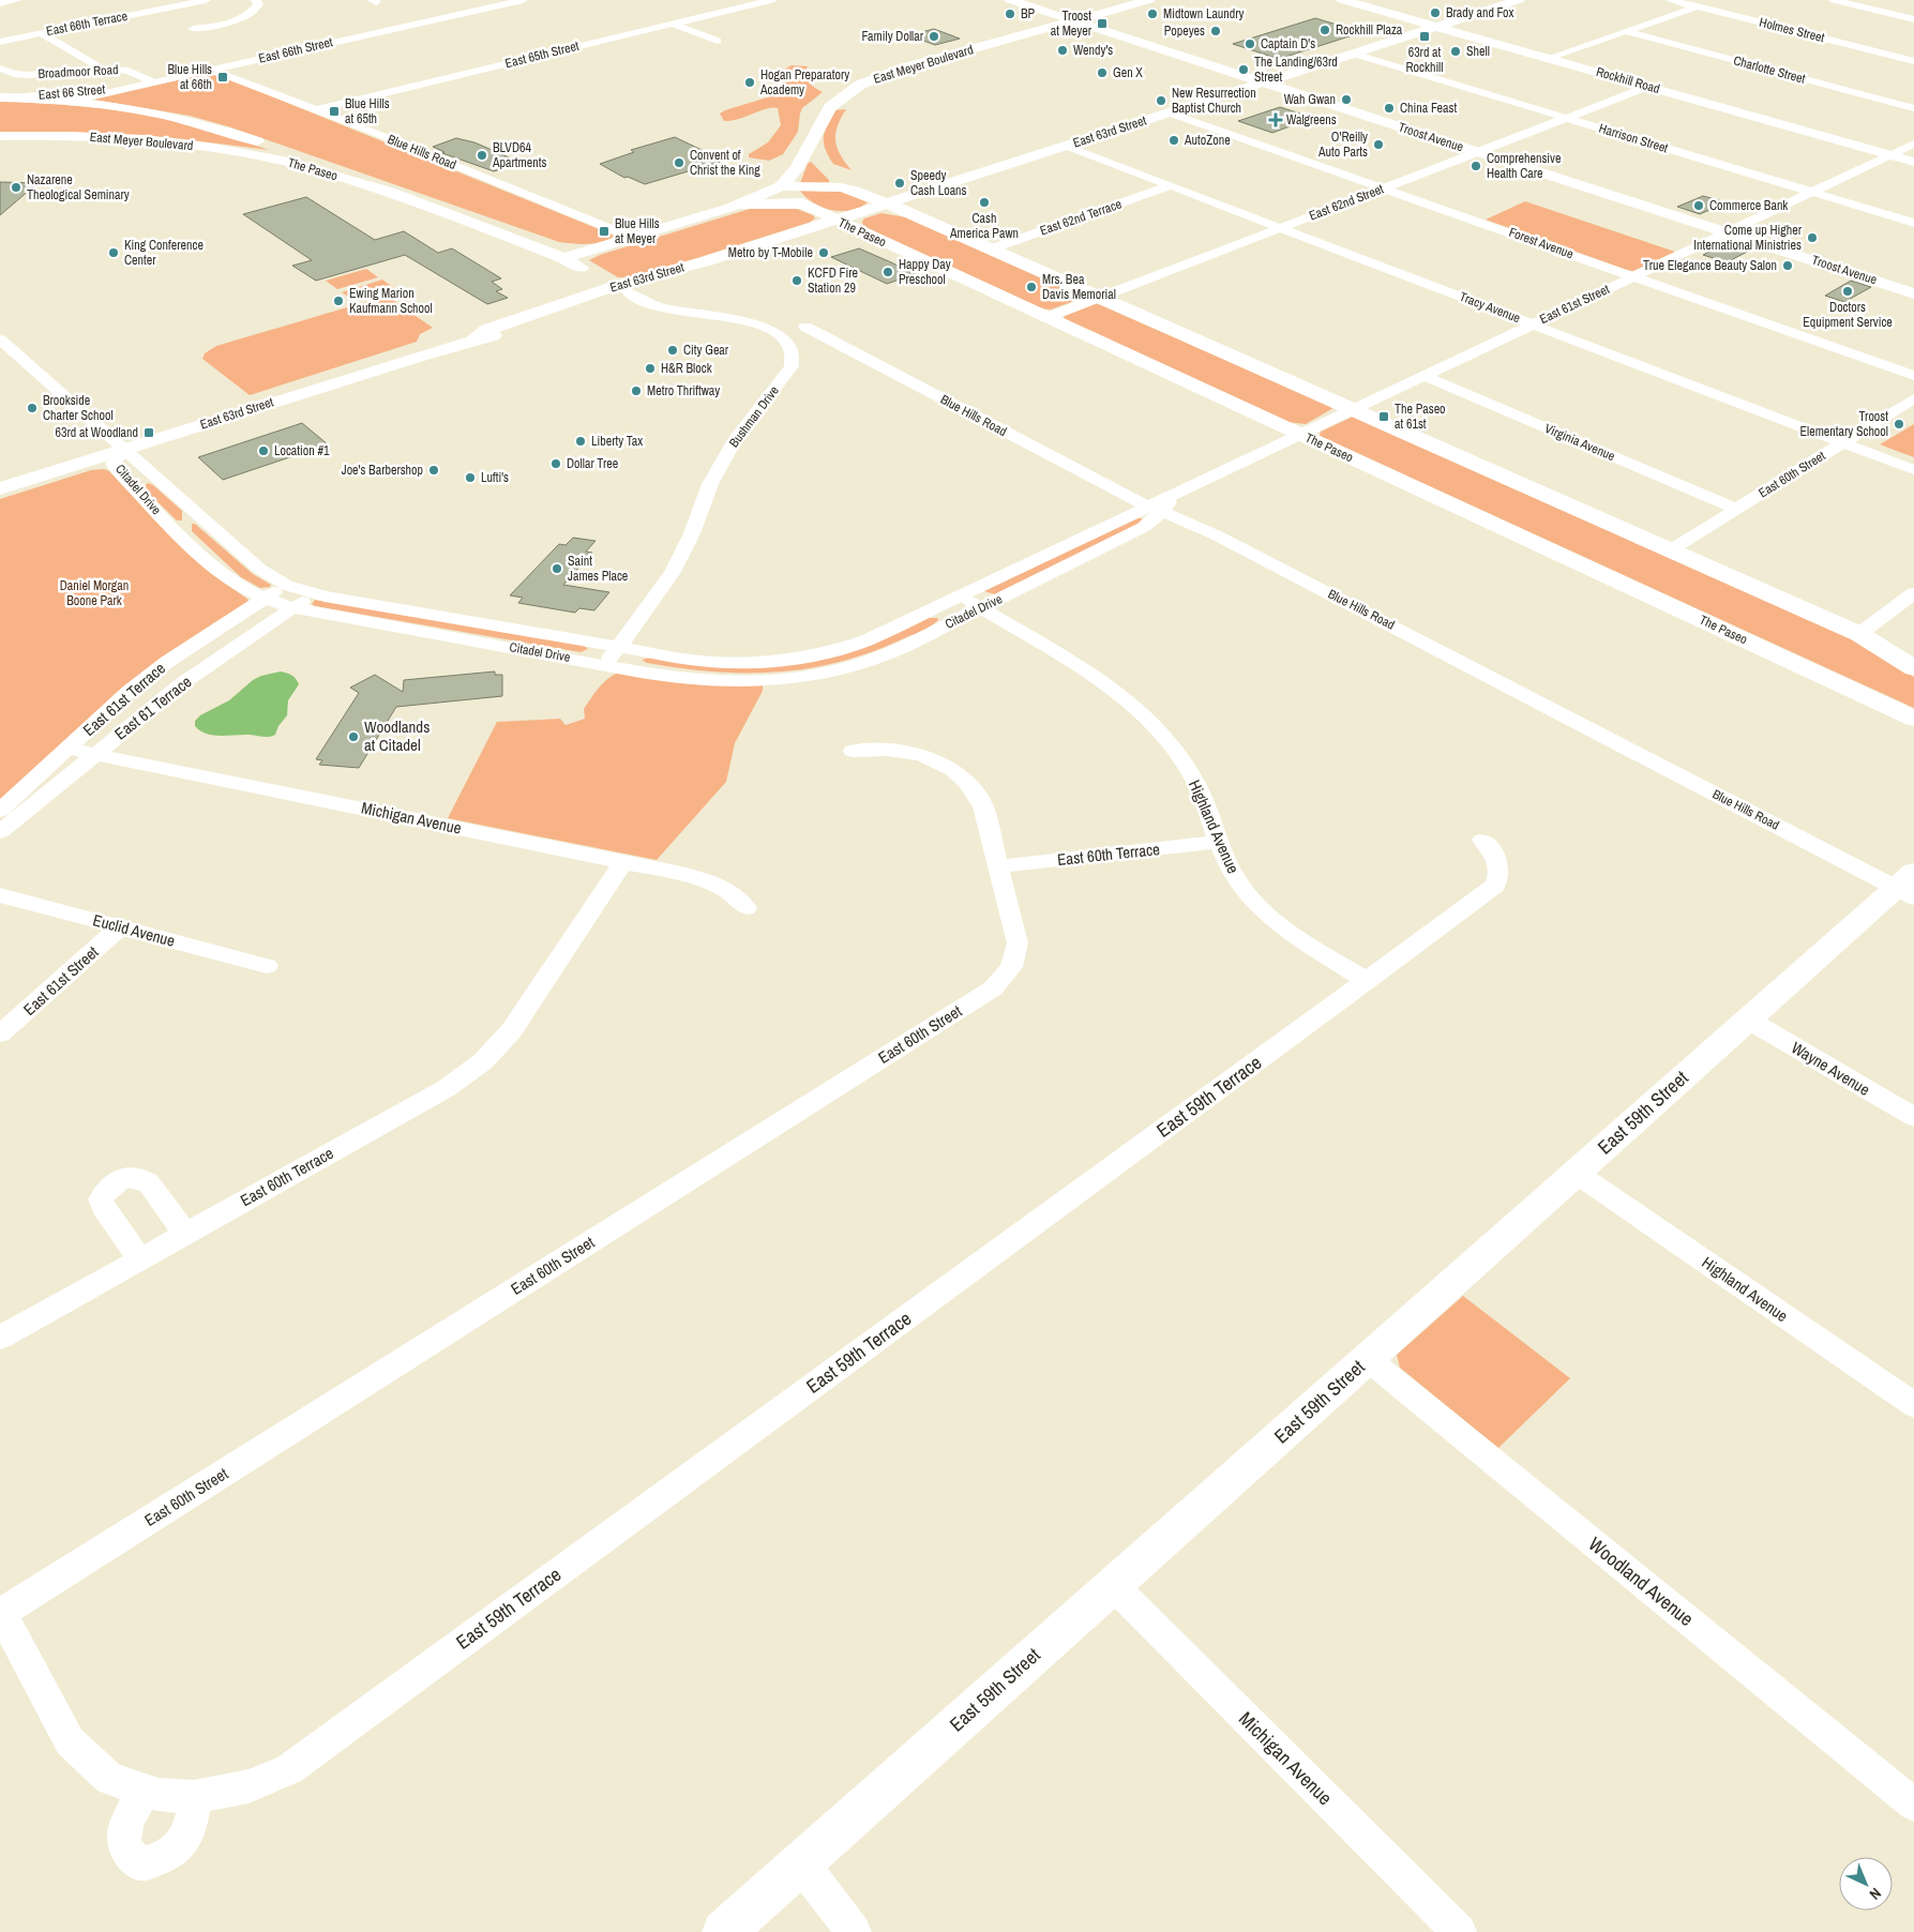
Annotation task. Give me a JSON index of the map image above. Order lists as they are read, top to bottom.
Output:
{
  "streets": {
    "main road": [
      "East Meyer Boulevard",
      "Rockhill Road",
      "East 63rd Street",
      "Troost Avenue",
      "The Paseo",
      "Bushman Drive"
    ],
    "street": [
      "East 66th Terrace",
      "Holmes Street",
      "East 66th Street",
      "East 65th Street",
      "Charlotte Street",
      "Broadmoor Road",
      "East 66 Street",
      "Harrison Street",
      "Blue Hills Road",
      "East 62nd Street",
      "East 62nd Terrace",
      "Forest Avenue",
      "East 61st Street",
      "Tracy Avenue",
      "Virginia Avenue",
      "East 60th Street",
      "Citadel Drive",
      "East 61st Terrace",
      "East 61 Terrace",
      "Michigan Avenue",
      "Highland Avenue",
      "East 60th Terrace",
      "Euclid Avenue",
      "Wayne Avenue",
      "East 59th Terrace",
      "East 59th Street",
      "Woodland Avenue"
    ]
  },
  "crossings": [
    ["East 66th Street", "Broadmoor Road"],
    ["East 66th Street", "East 66 Street"],
    ["East 66th Street", "Blue Hills Road"],
    ["East 66th Street", "The Paseo"],
    ["East 65th Street", "Blue Hills Road"],
    ["East Meyer Boulevard", "Troost Avenue"],
    ["East Meyer Boulevard", "Blue Hills Road"],
    ["East Meyer Boulevard", "The Paseo"],
    ["East Meyer Boulevard", "Bushman Drive"],
    ["Rockhill Road", "East 63rd Street"],
    ["Rockhill Road", "East 62nd Street"],
    ["Rockhill Road", "East 61st Street"],
    ["East 66 Street", "The Paseo"],
    ["East 63rd Street", "Troost Avenue"],
    ["East 63rd Street", "Harrison Street"],
    ["East 63rd Street", "The Paseo"],
    ["East 63rd Street", "Forest Avenue"],
    ["East 63rd Street", "Tracy Avenue"],
    ["East 63rd Street", "Bushman Drive"],
    ["East 63rd Street", "Citadel Drive"],
    ["Troost Avenue", "East 62nd Street"],
    ["Troost Avenue", "East 61st Street"],
    ["Harrison Street", "East 62nd Street"],
    ["Harrison Street", "East 61st Street"],
    ["Blue Hills Road", "Citadel Drive"],
    ["Blue Hills Road", "East 59th Street"],
    ["The Paseo", "East 62nd Street"],
    ["The Paseo", "East 61st Street"],
    ["The Paseo", "Bushman Drive"],
    ["East 62nd Street", "Forest Avenue"],
    ["East 62nd Street", "Tracy Avenue"],
    ["East 62nd Terrace", "Tracy Avenue"],
    ["Forest Avenue", "East 61st Street"],
    ["East 61st Street", "Tracy Avenue"],
    ["East 61st Street", "Virginia Avenue"],
    ["East 61st Street", "Citadel Drive"],
    ["East 61st Street", "Euclid Avenue"],
    ["Tracy Avenue", "East 60th Street"],
    ["Bushman Drive", "Citadel Drive"],
    ["Virginia Avenue", "East 60th Street"],
    ["East 60th Street", "East 60th Terrace"],
    ["East 60th Street", "East 59th Terrace"],
    ["Citadel Drive", "East 61st Terrace"],
    ["Citadel Drive", "East 61 Terrace"],
    ["Citadel Drive", "Highland Avenue"],
    ["East 61st Terrace", "Michigan Avenue"],
    ["East 61 Terrace", "Michigan Avenue"],
    ["Michigan Avenue", "East 60th Terrace"],
    ["Michigan Avenue", "East 59th Street"],
    ["Highland Avenue", "East 60th Terrace"],
    ["Highland Avenue", "East 59th Terrace"],
    ["Highland Avenue", "East 59th Street"],
    ["Wayne Avenue", "East 59th Street"],
    ["East 59th Street", "Woodland Avenue"]
  ],
  "parks": ["Daniel Morgan Boone Park"],
  "places": {
    "other": [
      "Brady and Fox",
      "BP",
      "Midtown Laundry",
      "Rockhill Plaza",
      "Popeyes",
      "Family Dollar",
      "Captain D's",
      "Wendy's",
      "Shell",
      "The Landing/63rd Street",
      "Gen X",
      "Hogan Preparatory Academy",
      "Wah Gwan",
      "New Resurrection Baptist Church",
      "China Feast",
      "AutoZone",
      "O'Reilly Auto Parts",
      "BLVD64 Apartments",
      "Convent of Christ the King",
      "Comprehensive Health Care",
      "Speedy Cash Loans",
      "Nazarene Theological Seminary",
      "Cash America Pawn",
      "Commerce Bank",
      "Come up Higher International Ministries",
      "King Conference Center",
      "Metro by T-Mobile",
      "True Elegance Beauty Salon",
      "Happy Day Preschool",
      "KCFD Fire Station 29",
      "Mrs. Bea Davis Memorial",
      "Doctors Equipment Service",
      "Ewing Marion Kaufmann School",
      "City Gear",
      "H&R Block",
      "Metro Thriftway",
      "Brookside Charter School",
      "Troost Elementary School",
      "Liberty Tax",
      "Location #1",
      "Dollar Tree",
      "Joe's Barbershop",
      "Lufti's",
      "Saint James Place",
      "Woodlands at Citadel"
    ],
    "transit": [
      "Troost at Meyer",
      "63rd at Rockhill",
      "Blue Hills at 66th",
      "Blue Hills at 65th",
      "Blue Hills at Meyer",
      "The Paseo at 61st",
      "63rd at Woodland"
    ],
    "health": ["Walgreens"]
  },
  "north": "bottom right"
}
